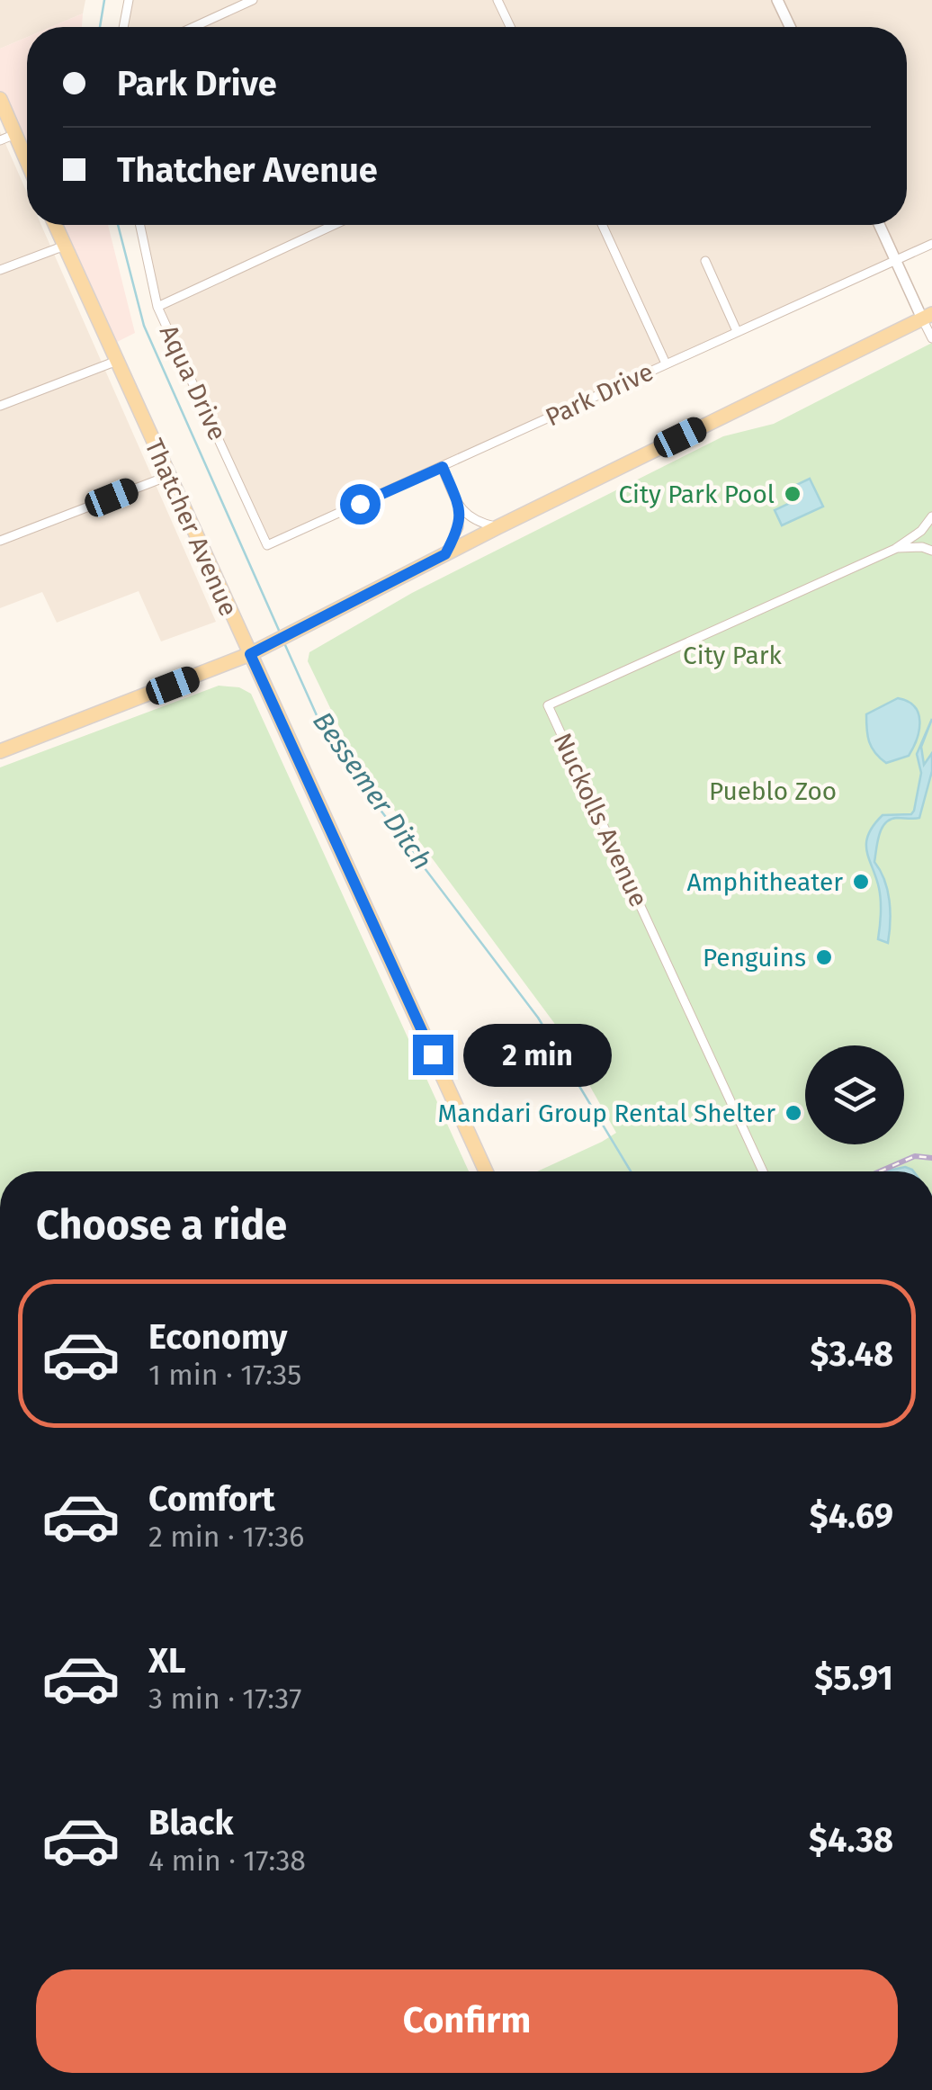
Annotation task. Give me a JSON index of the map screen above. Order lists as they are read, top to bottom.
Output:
{
  "streets": {
    "main road": ["Thatcher Avenue"],
    "street": ["Aqua Drive", "Park Drive", "Nuckolls Avenue"]
  },
  "crossings": [
    ["Aqua Drive", "Park Drive"]
  ],
  "water": ["Bessemer Ditch"],
  "parks": ["City Park", "Pueblo Zoo"],
  "places": [
    "City Park Pool",
    "Amphitheater",
    "Penguins",
    "Mandari Group Rental Shelter"
  ],
  "page": {
    "banner": ["Park Drive", "Thatcher Avenue"],
    "bubble": "2 min",
    "heading": "Choose a ride",
    "list": [
      {
        "name": "Economy",
        "note": "1 min · 17:35",
        "value": "$3.48"
      },
      {
        "name": "Comfort",
        "note": "2 min · 17:36",
        "value": "$4.69"
      },
      {
        "name": "XL",
        "note": "3 min · 17:37",
        "value": "$5.91"
      },
      {
        "name": "Black",
        "note": "4 min · 17:38",
        "value": "$4.38"
      }
    ],
    "buttons": "Confirm"
  }
}
